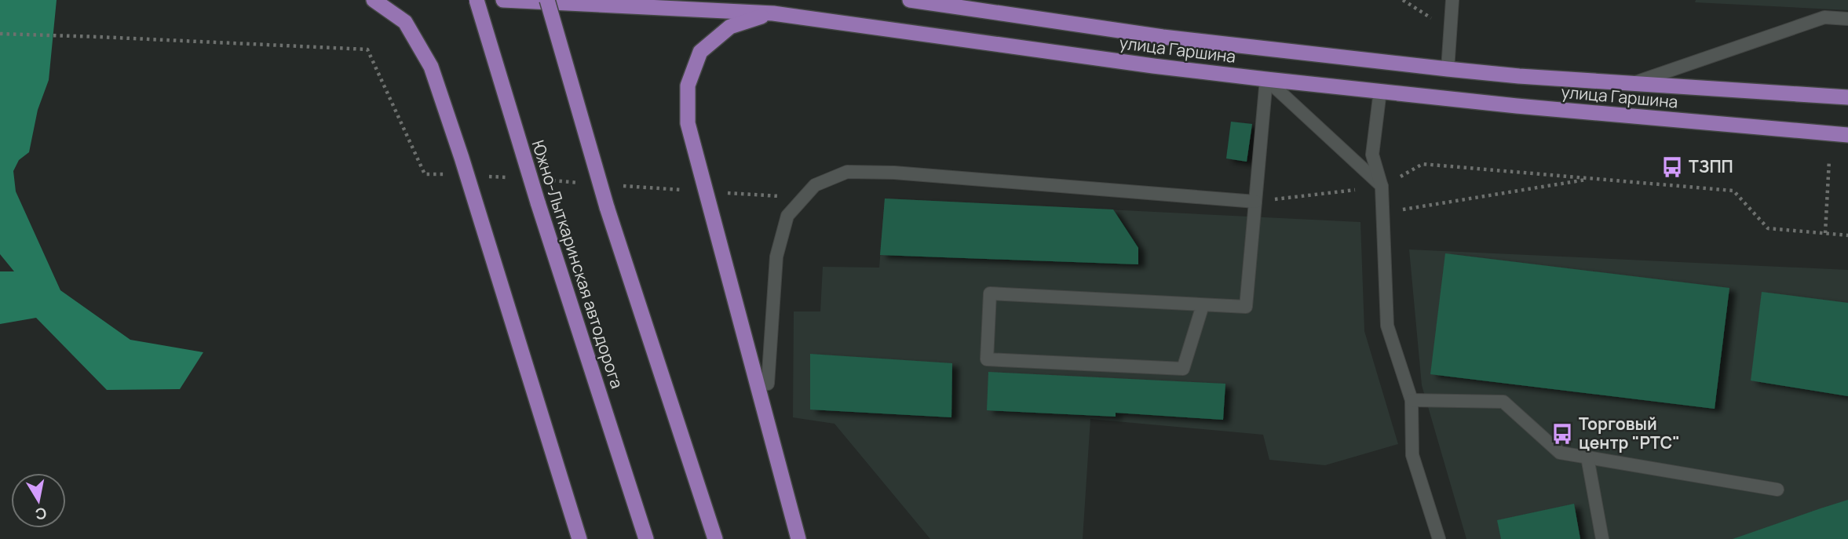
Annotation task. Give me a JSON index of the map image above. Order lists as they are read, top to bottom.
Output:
{
  "streets": {
    "main road": ["улица Гаршина", "Южно-Лыткаринская автодорога"]
  },
  "places": {
    "bus stop": ["ТЗПП", "Торговый центр \"РТС\""]
  },
  "north": "bottom"
}
